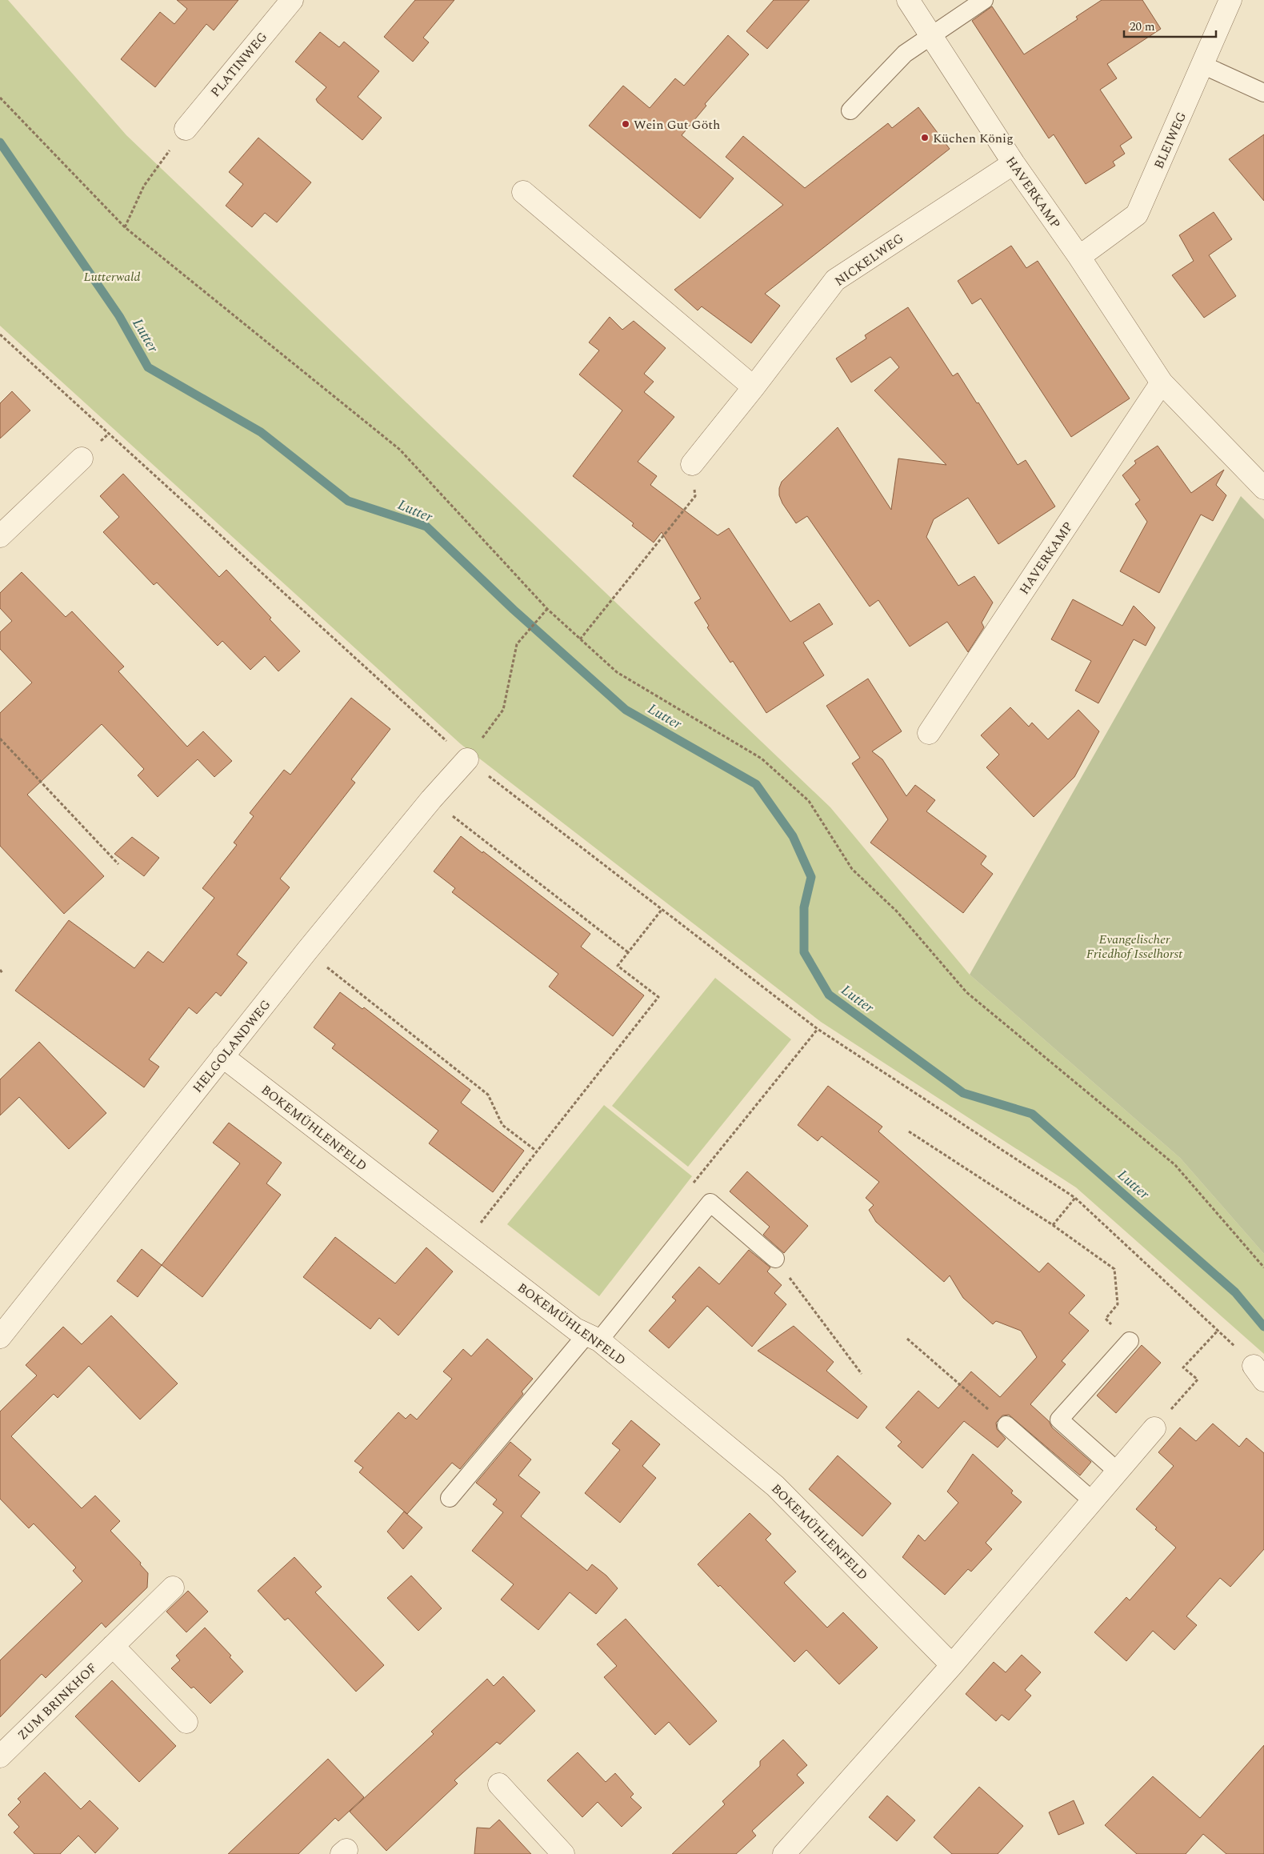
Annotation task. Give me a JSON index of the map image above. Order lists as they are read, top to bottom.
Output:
{
  "streets": {
    "street": [
      "PLATINWEG",
      "BLEIWEG",
      "HAVERKAMP",
      "NICKELWEG",
      "HELGOLANDWEG",
      "BOKEMÜHLENFELD",
      "ZUM BRINKHOF"
    ]
  },
  "crossings": [
    ["BLEIWEG", "HAVERKAMP"],
    ["HAVERKAMP", "NICKELWEG"],
    ["HELGOLANDWEG", "BOKEMÜHLENFELD"]
  ],
  "water": ["Lutter"],
  "parks": ["Lutterwald", "Evangelischer Friedhof Isselhorst"],
  "places": ["Wein Gut Göth", "Küchen König"],
  "scale_bar": "20 m"
}
